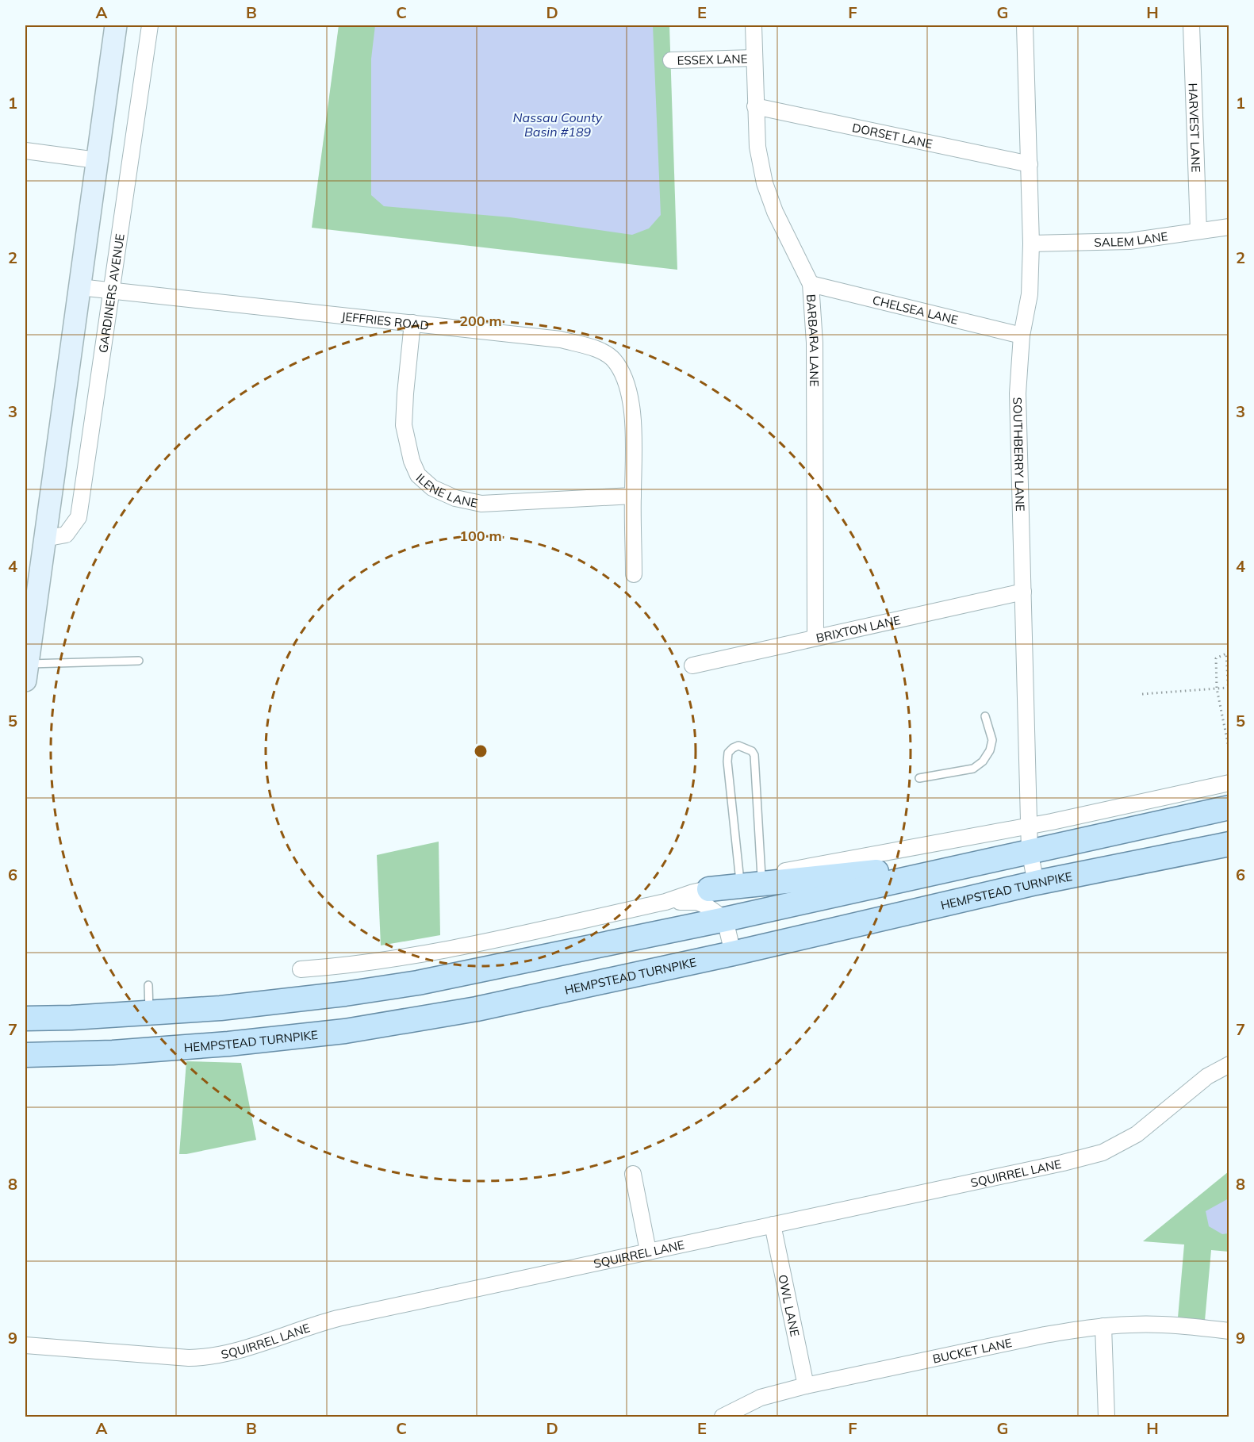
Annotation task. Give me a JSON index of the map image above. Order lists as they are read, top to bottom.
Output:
{
  "streets": {
    "main road": ["HEMPSTEAD TURNPIKE"],
    "street": [
      "ESSEX LANE",
      "HARVEST LANE",
      "DORSET LANE",
      "SALEM LANE",
      "GARDINERS AVENUE",
      "CHELSEA LANE",
      "JEFFRIES ROAD",
      "BARBARA LANE",
      "SOUTHBERRY LANE",
      "ILENE LANE",
      "BRIXTON LANE",
      "SQUIRREL LANE",
      "OWL LANE",
      "BUCKET LANE"
    ]
  },
  "crossings": [
    ["ESSEX LANE", "BARBARA LANE"],
    ["HARVEST LANE", "SALEM LANE"],
    ["DORSET LANE", "BARBARA LANE"],
    ["DORSET LANE", "SOUTHBERRY LANE"],
    ["SALEM LANE", "SOUTHBERRY LANE"],
    ["GARDINERS AVENUE", "JEFFRIES ROAD"],
    ["CHELSEA LANE", "BARBARA LANE"],
    ["CHELSEA LANE", "SOUTHBERRY LANE"],
    ["JEFFRIES ROAD", "ILENE LANE"],
    ["BARBARA LANE", "BRIXTON LANE"],
    ["SOUTHBERRY LANE", "BRIXTON LANE"],
    ["SOUTHBERRY LANE", "HEMPSTEAD TURNPIKE"],
    ["SQUIRREL LANE", "OWL LANE"],
    ["OWL LANE", "BUCKET LANE"]
  ],
  "water": ["Nassau County Basin #189"],
  "grid": {
    "columns": [
      "A",
      "B",
      "C",
      "D",
      "E",
      "F",
      "G",
      "H"
    ],
    "rows": [
      "1",
      "2",
      "3",
      "4",
      "5",
      "6",
      "7",
      "8",
      "9"
    ]
  },
  "rings": ["200 m", "100 m"]
}
